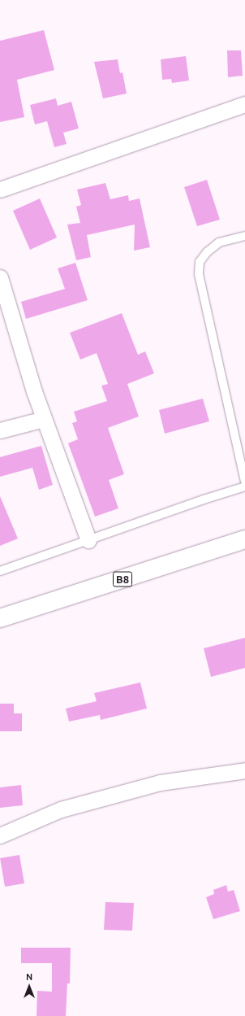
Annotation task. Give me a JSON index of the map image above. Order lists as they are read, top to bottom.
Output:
{
  "streets": {
    "highway": ["B8"]
  },
  "north": "top"
}
